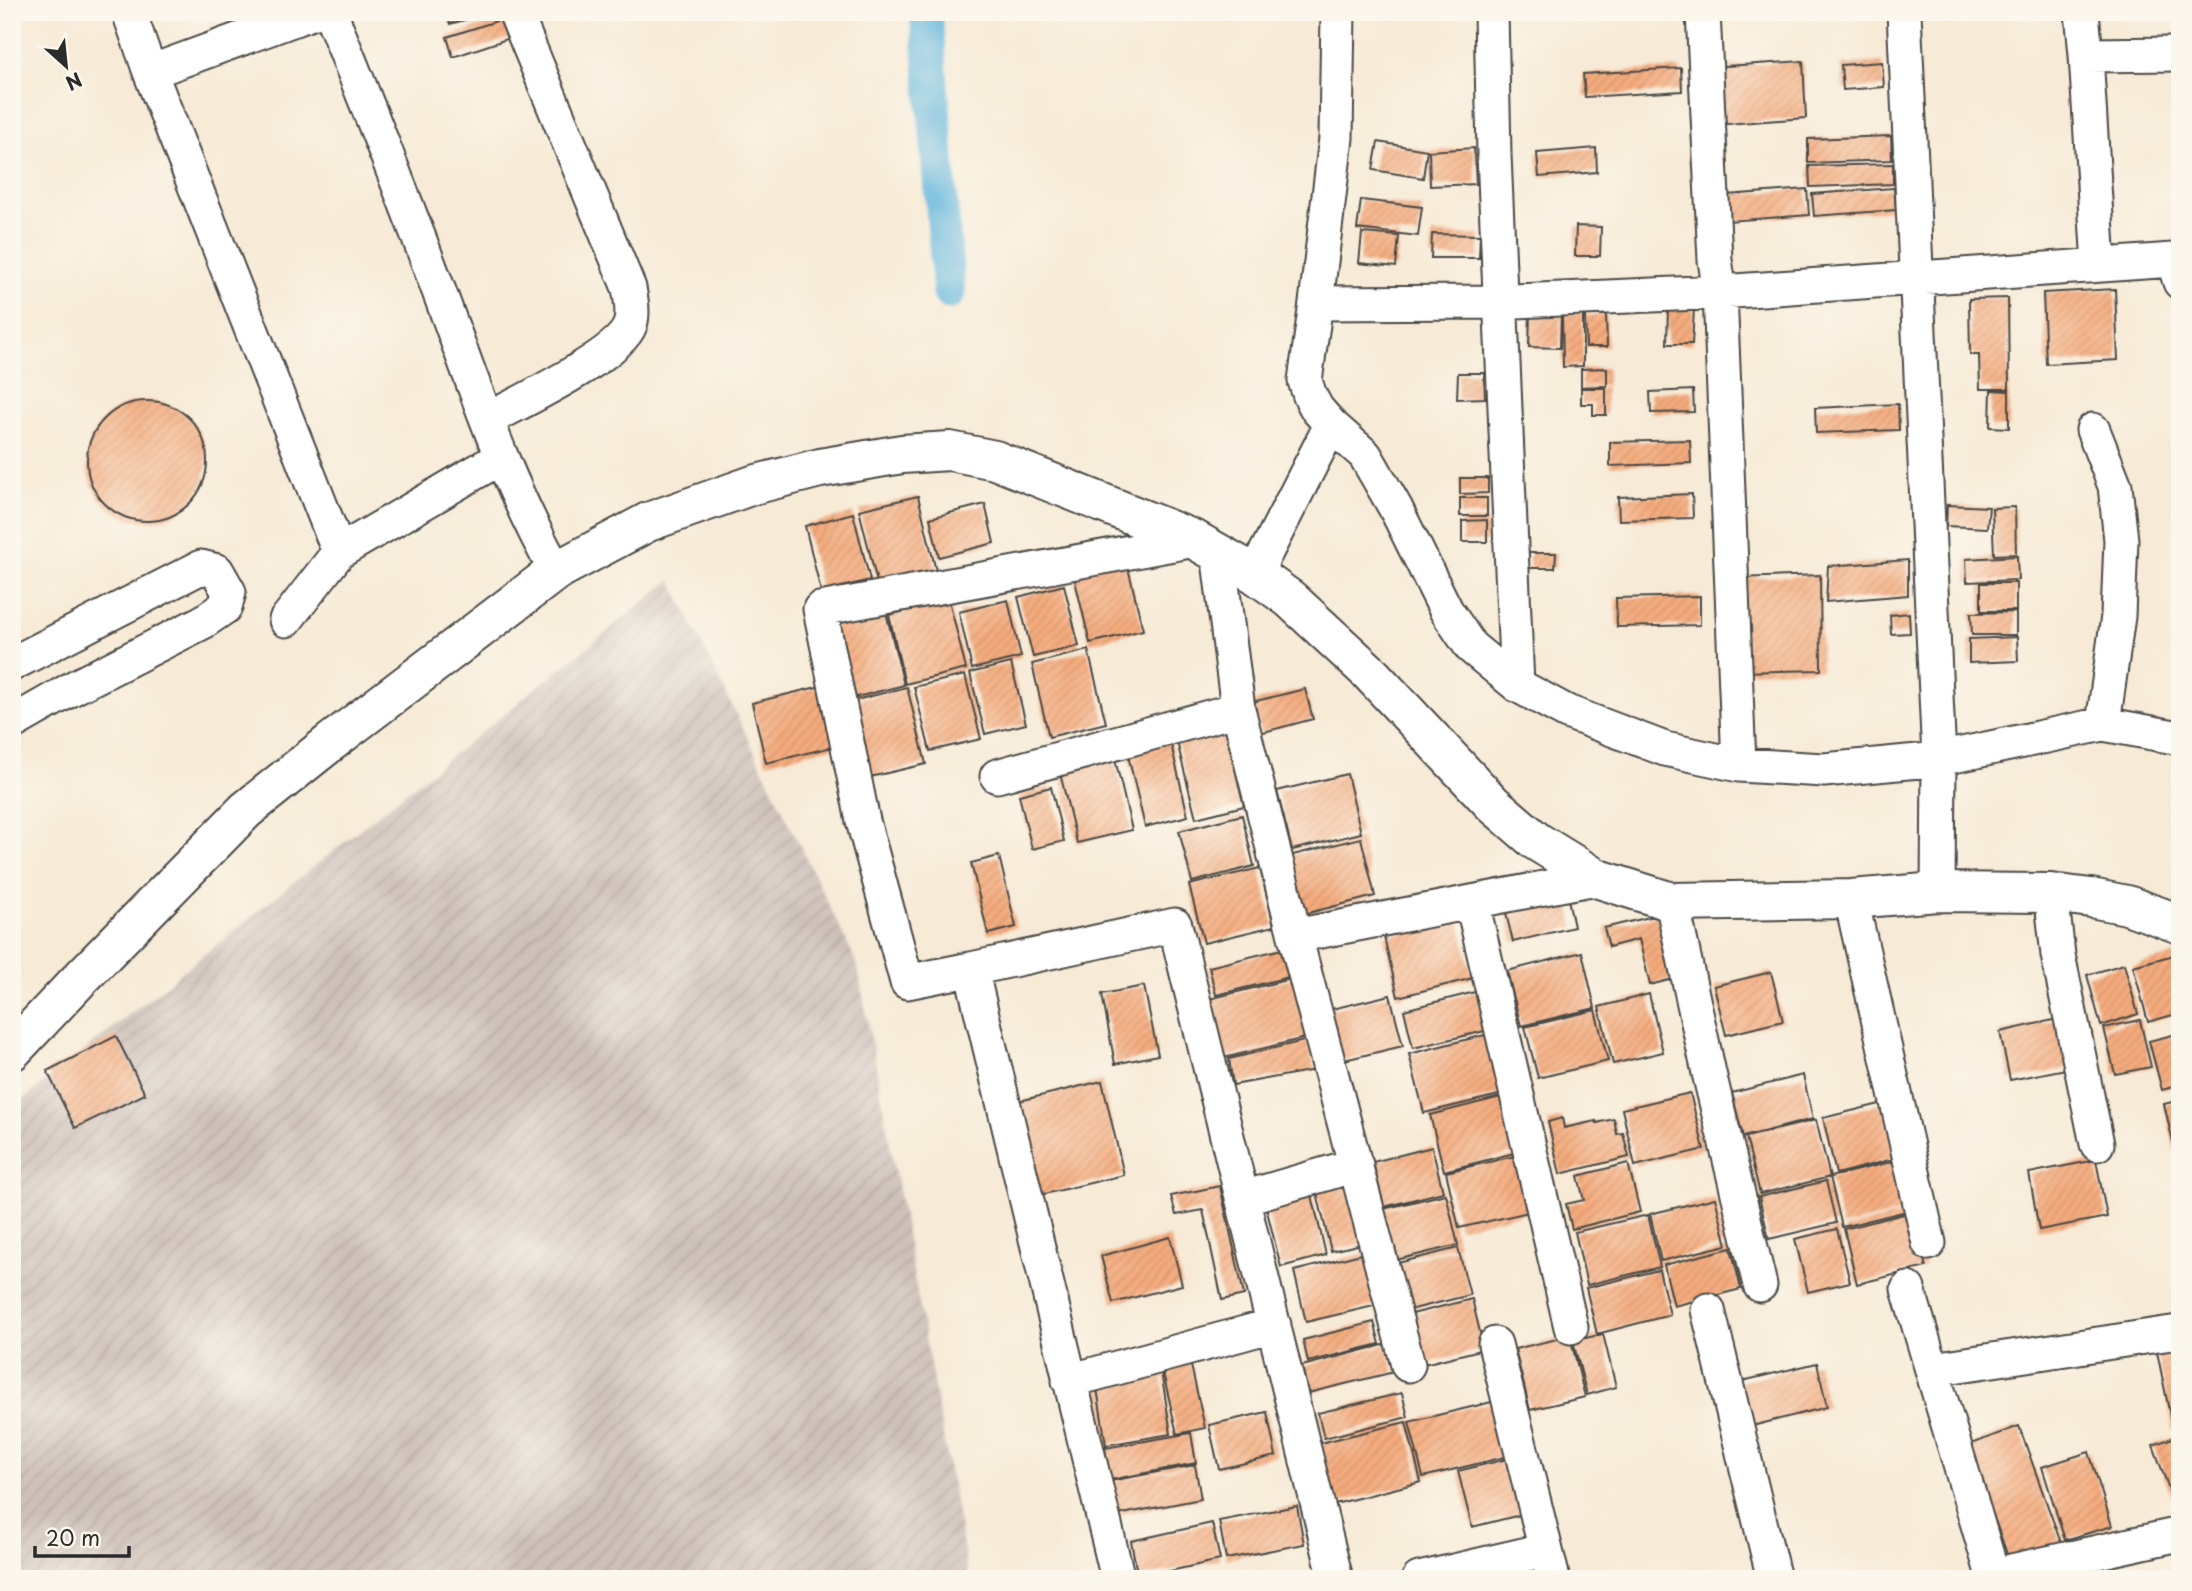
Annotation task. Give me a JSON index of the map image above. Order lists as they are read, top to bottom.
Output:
{
  "scale_bar": "20 m",
  "north": "bottom right"
}
